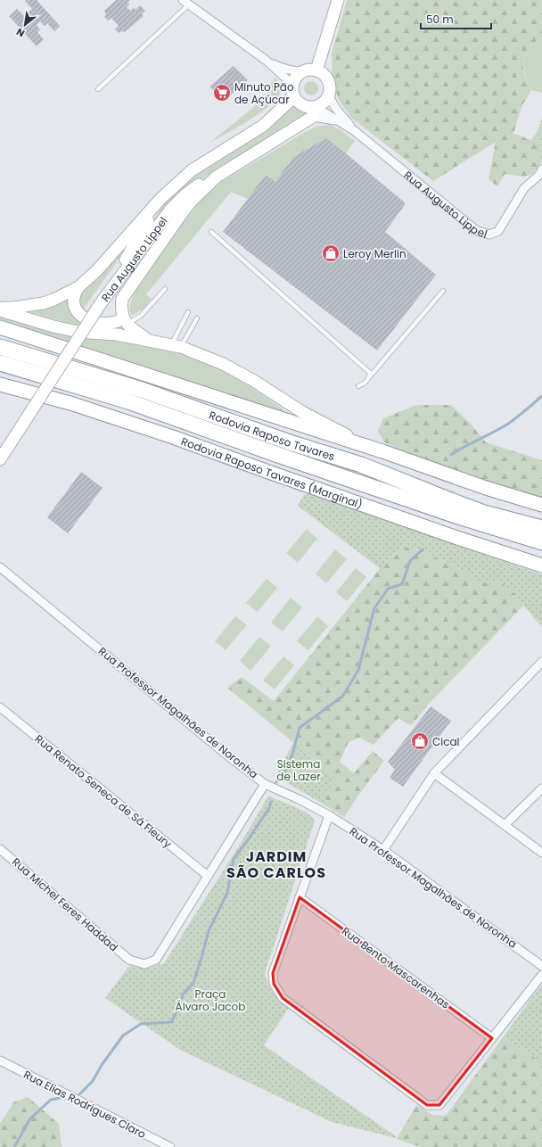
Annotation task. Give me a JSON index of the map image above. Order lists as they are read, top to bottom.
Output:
{
  "streets": {
    "highway": ["Rodovia Raposo Tavares", "Rodovia Raposo Tavares (Marginal)"],
    "main road": ["Rua Augusto Lippel"],
    "street": [
      "Rua Professor Magalhães de Noronha",
      "Rua Renato Seneca de Sá Fleury",
      "Rua Michel Feres Haddad",
      "Rua Bento Mascarenhas",
      "Rua Elias Rodrigues Claro"
    ]
  },
  "crossings": [
    ["Rua Renato Seneca de Sá Fleury", "Rua Michel Feres Haddad"]
  ],
  "districts": ["JARDIM SÃO CARLOS"],
  "parks": ["Sistema de Lazer", "Praça Álvaro Jacob"],
  "places": {
    "supermarket": ["Minuto Pão de Açúcar"],
    "shop": ["Leroy Merlin", "Cical"]
  },
  "scale_bar": "50 m",
  "north": "bottom left"
}
